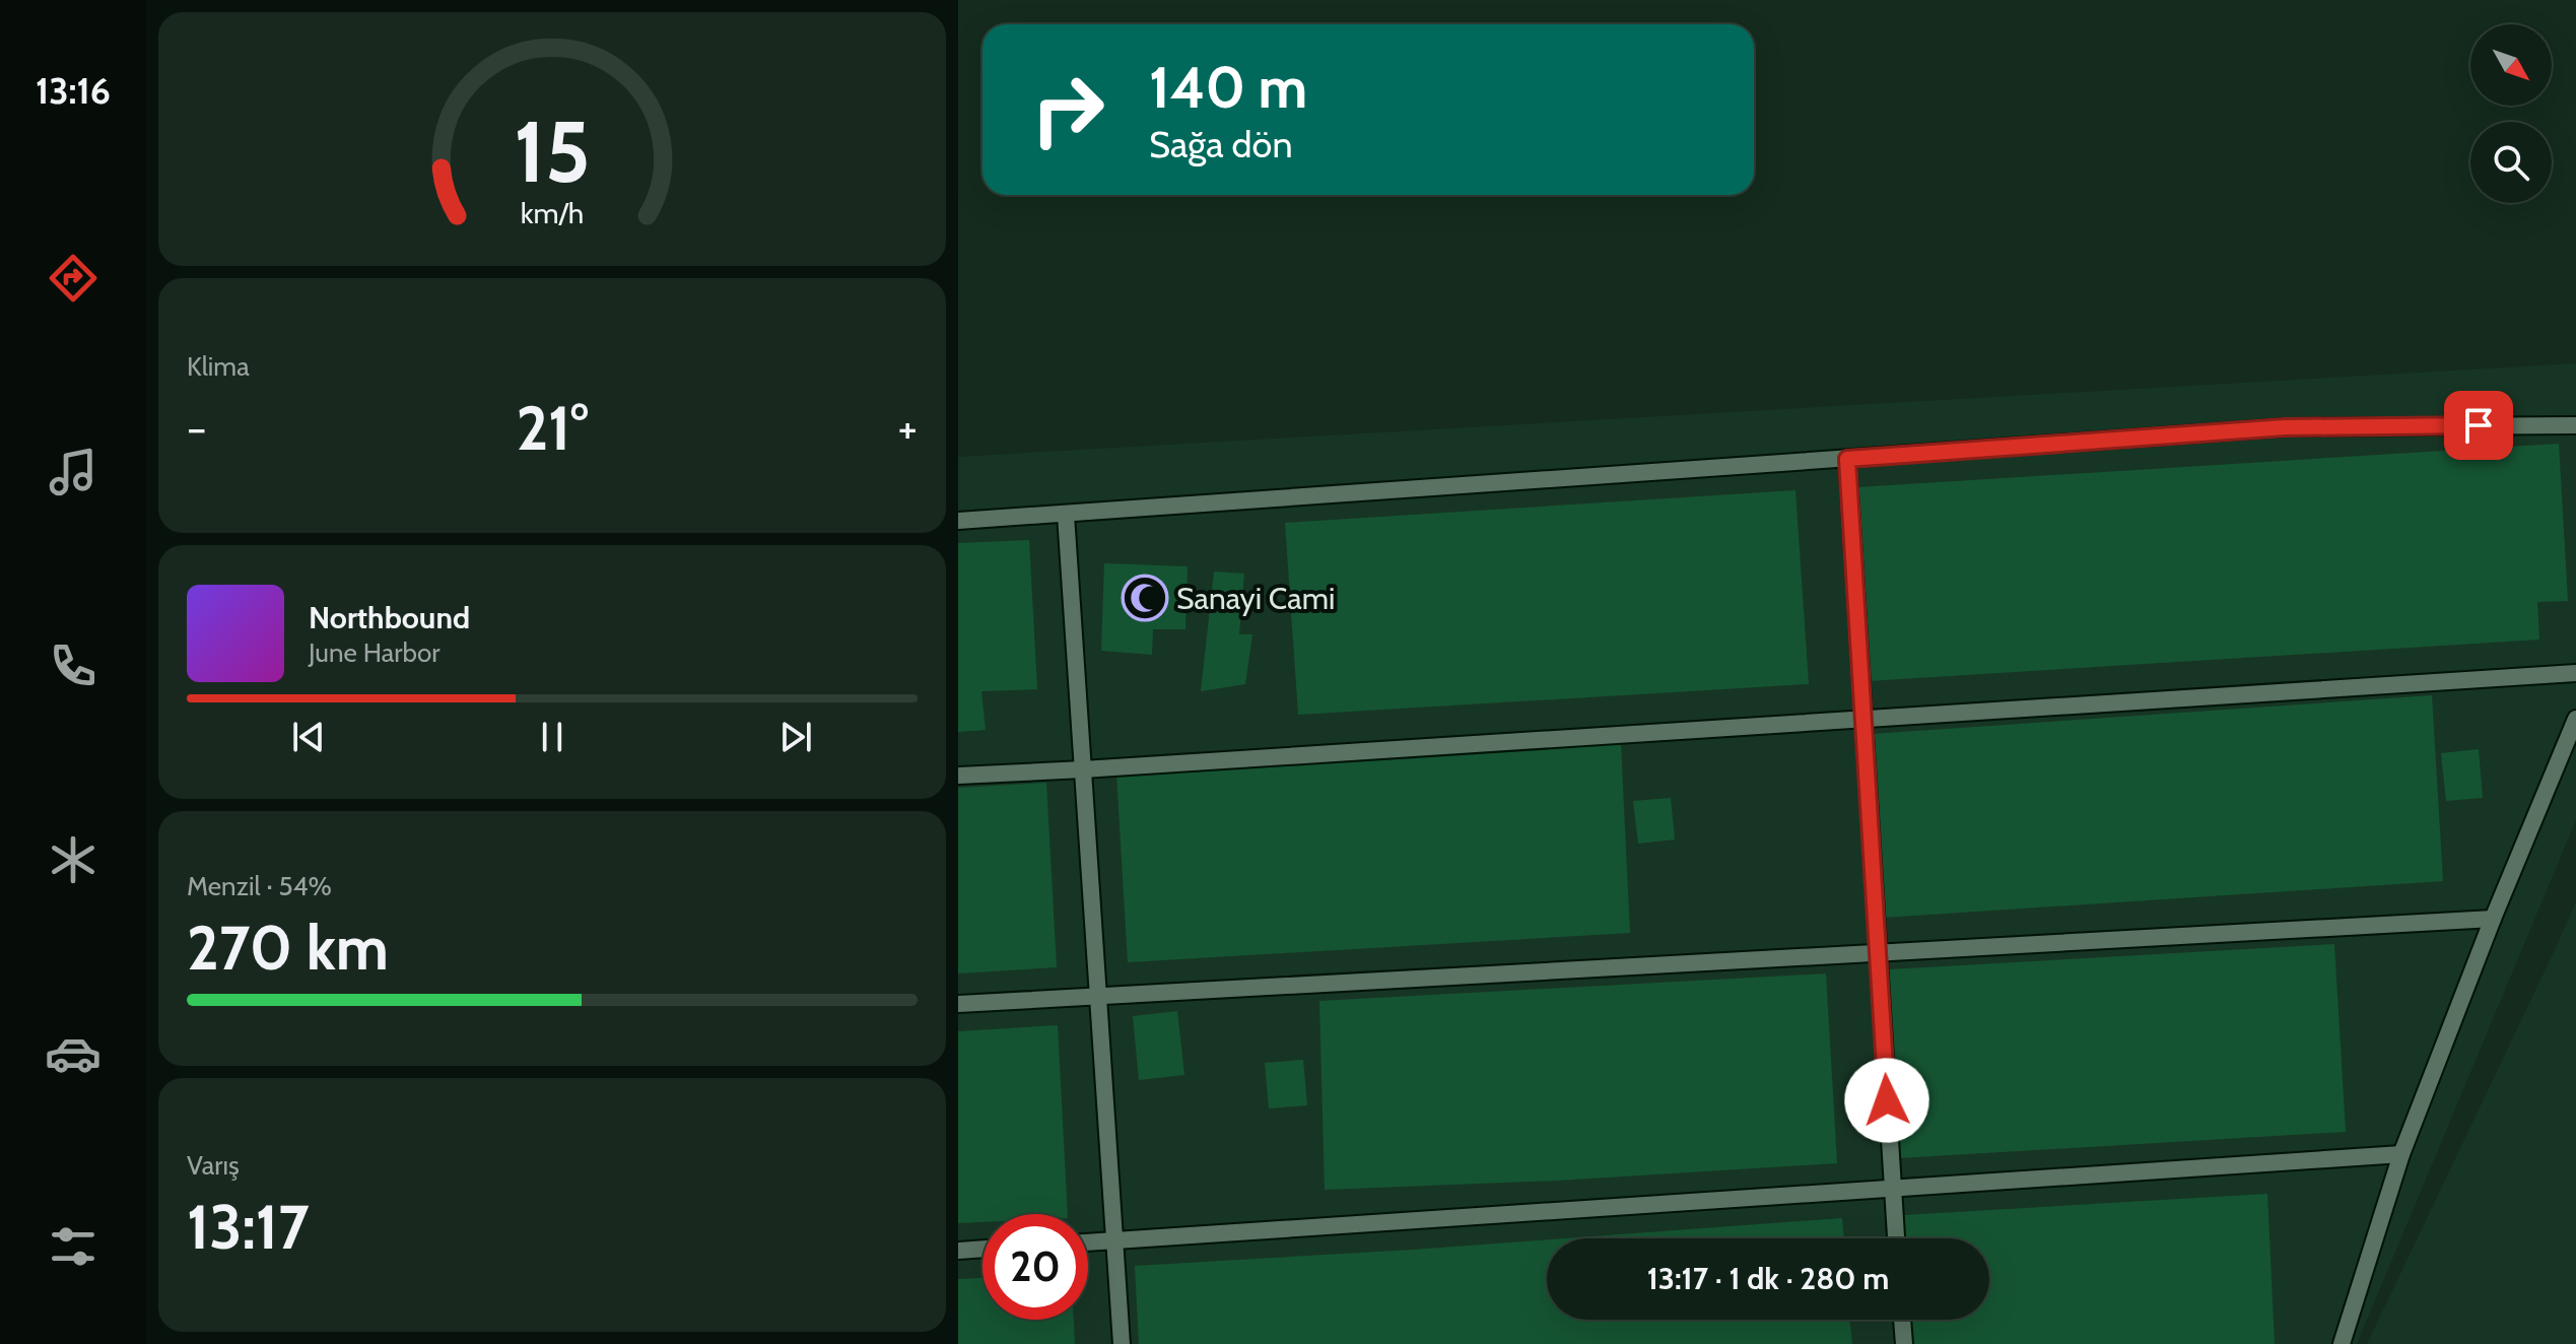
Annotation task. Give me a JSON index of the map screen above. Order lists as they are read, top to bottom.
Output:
{
  "places": {
    "mosque": ["Sanayi Cami"]
  },
  "north": "bottom right",
  "page": {
    "tabs": "13:16",
    "turn": ["140 m", "Sağa dön"],
    "tile": [
      "Klima",
      ["Menzil · 54%", "270 km"],
      ["Varış", "13:17"]
    ],
    "heat": ["−", "21°", "+"],
    "song": ["Northbound", "June Harbor"],
    "limit": "20",
    "trip": "13:17 · 1 dk · 280 m",
    "gauge": ["15", "km/h"]
  }
}
